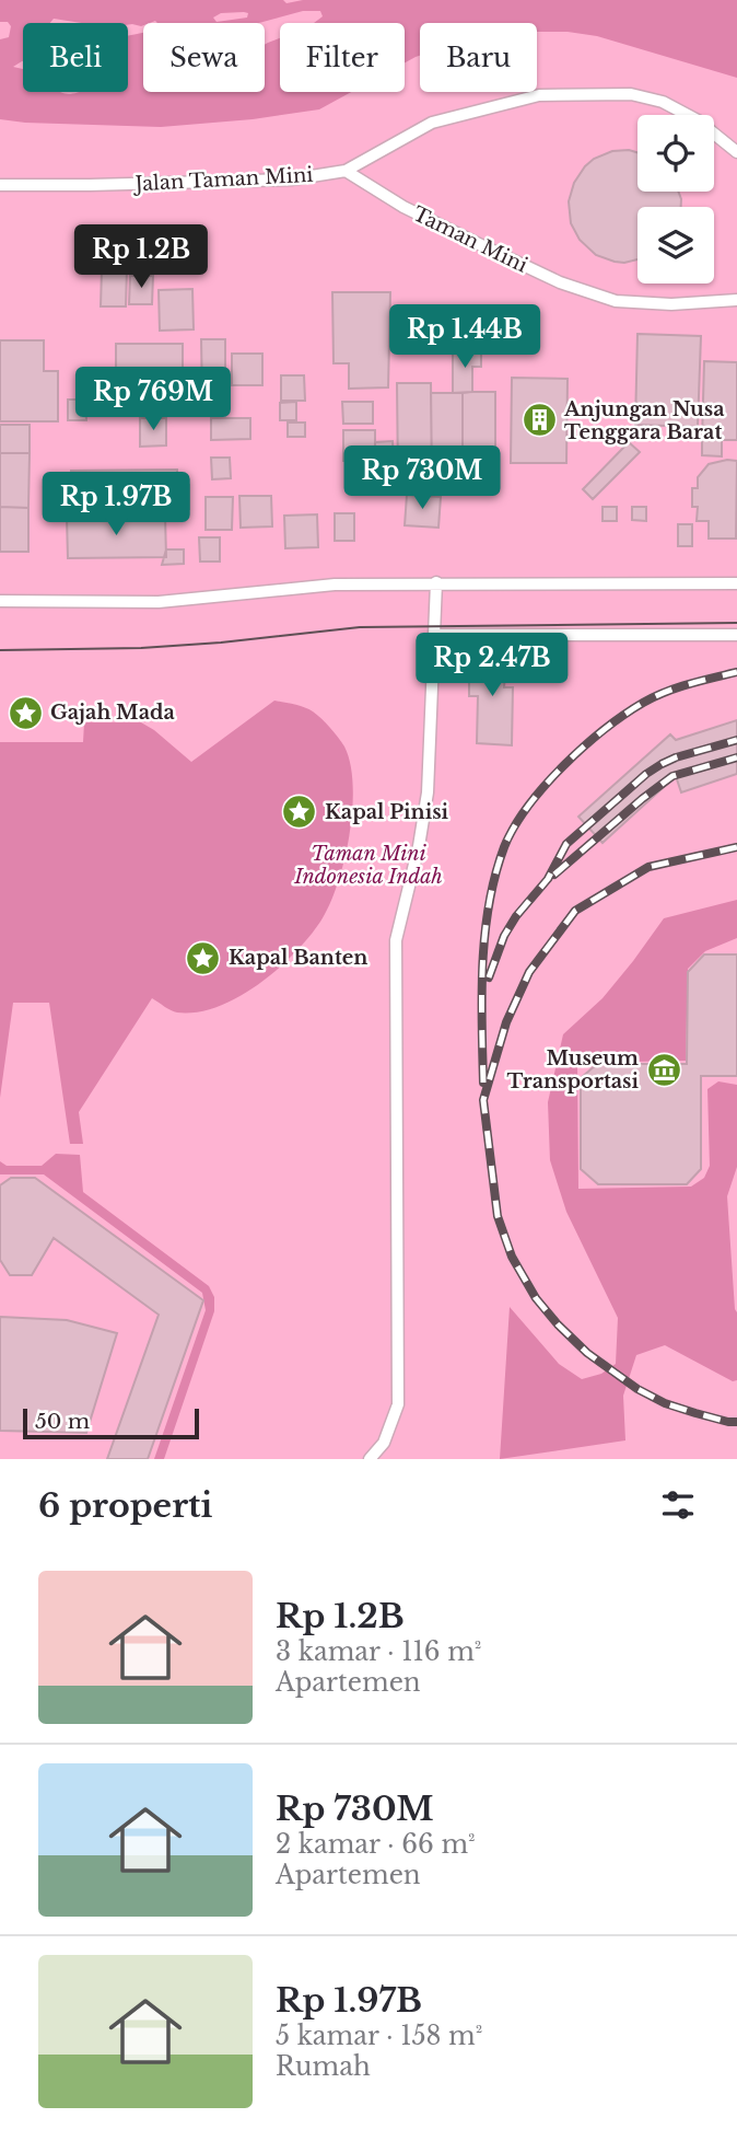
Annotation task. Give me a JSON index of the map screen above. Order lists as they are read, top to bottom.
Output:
{
  "streets": {
    "lane": ["Jalan Taman Mini", "Taman Mini"]
  },
  "crossings": [
    ["Jalan Taman Mini", "Taman Mini"]
  ],
  "parks": ["Taman Mini Indonesia Indah"],
  "places": {
    "building": ["Anjungan Nusa Tenggara Barat"],
    "place": ["Gajah Mada", "Kapal Pinisi", "Kapal Banten"],
    "museum": ["Museum Transportasi"]
  },
  "scale_bar": "50 m",
  "page": {
    "chip": [
      "Beli",
      "Sewa",
      "Filter",
      "Baru"
    ],
    "price": [
      "Rp 1.2B",
      "Rp 1.44B",
      "Rp 769M",
      "Rp 730M",
      "Rp 1.97B",
      "Rp 2.47B"
    ],
    "scale": "50 m",
    "heading": "6 properti",
    "list": [
      {
        "name": "Rp 1.2B",
        "note": "3 kamar · 116 m² · Apartemen"
      },
      {
        "name": "Rp 730M",
        "note": "2 kamar · 66 m² · Apartemen"
      },
      {
        "name": "Rp 1.97B",
        "note": "5 kamar · 158 m² · Rumah"
      }
    ]
  }
}
